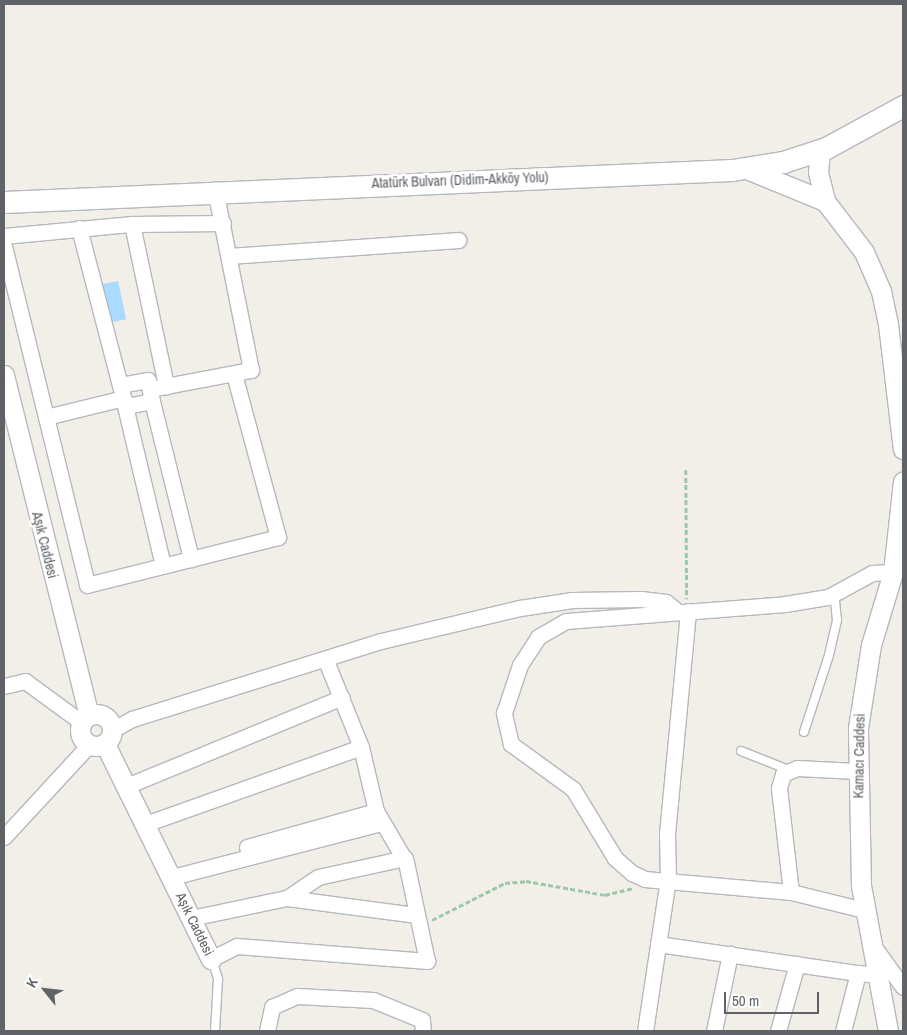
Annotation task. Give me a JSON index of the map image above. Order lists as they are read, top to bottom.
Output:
{
  "streets": {
    "main road": ["Atatürk Bulvarı (Didim-Akköy Yolu)"],
    "street": ["Aşık Caddesi", "Kamacı Caddesi"]
  },
  "scale_bar": "50 m",
  "north": "top left"
}
